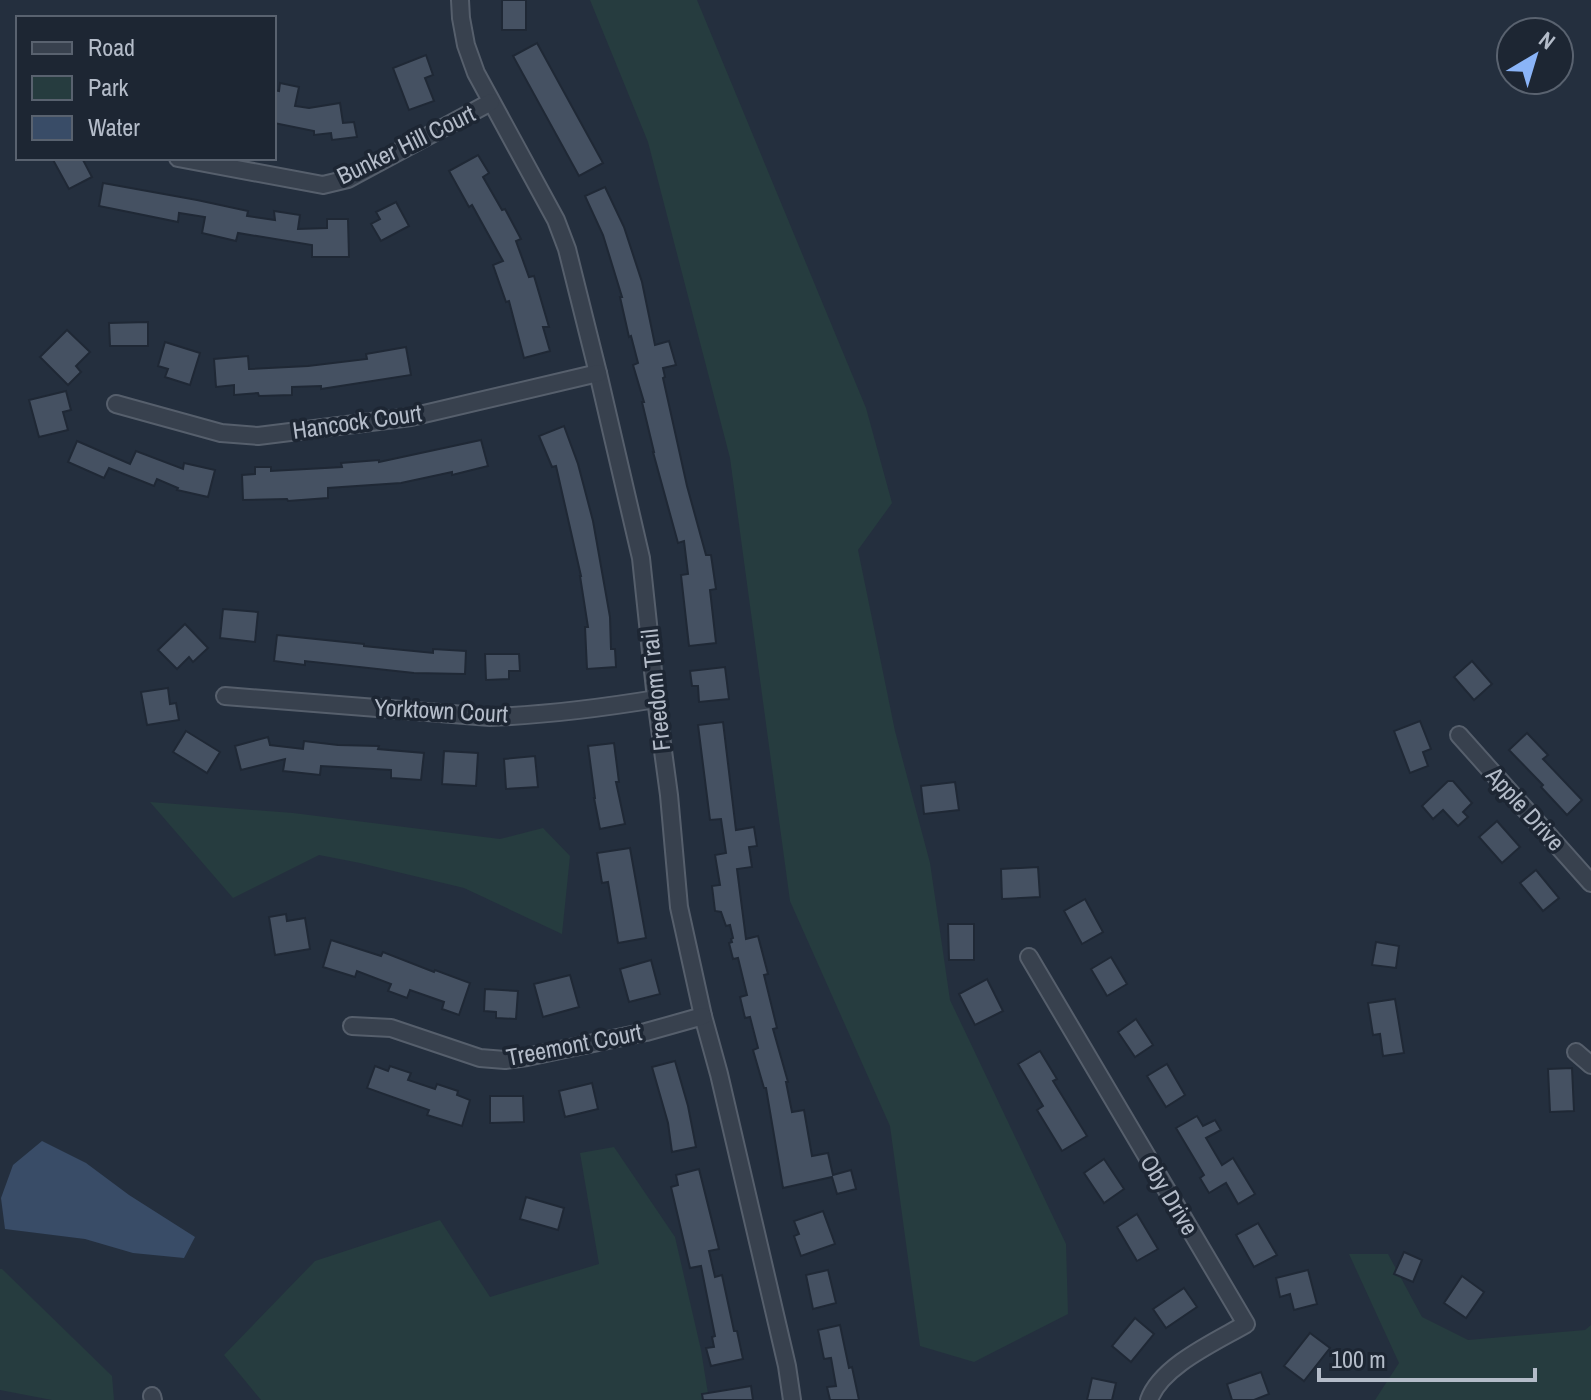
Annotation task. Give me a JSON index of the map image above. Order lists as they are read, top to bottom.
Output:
{
  "streets": {
    "street": [
      "Bunker Hill Court",
      "Hancock Court",
      "Freedom Trail",
      "Yorktown Court",
      "Apple Drive",
      "Treemont Court",
      "Oby Drive"
    ]
  },
  "crossings": [
    ["Bunker Hill Court", "Freedom Trail"],
    ["Hancock Court", "Freedom Trail"],
    ["Freedom Trail", "Yorktown Court"],
    ["Freedom Trail", "Treemont Court"]
  ],
  "legend": ["Road", "Park", "Water"],
  "scale_bar": "100 m",
  "north": "top right"
}
